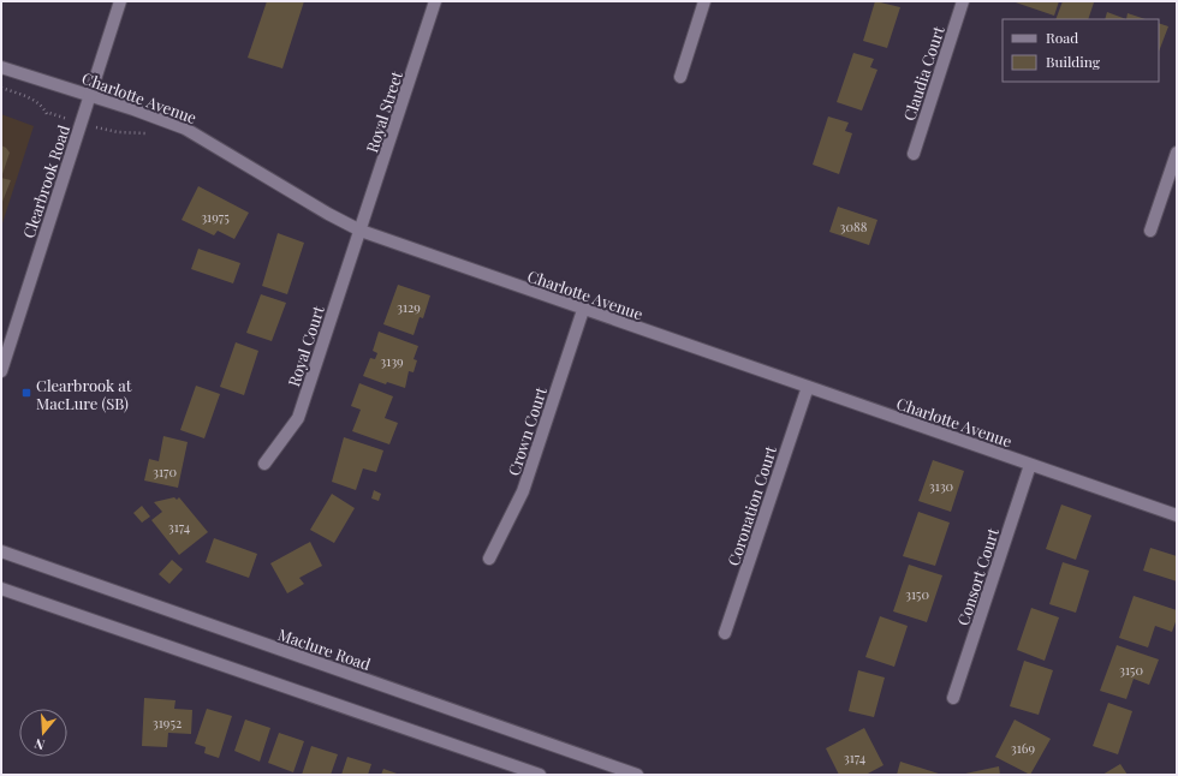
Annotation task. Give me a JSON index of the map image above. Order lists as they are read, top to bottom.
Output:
{
  "streets": {
    "street": [
      "Claudia Court",
      "Charlotte Avenue",
      "Royal Street",
      "Clearbrook Road",
      "Royal Court",
      "Crown Court",
      "Coronation Court",
      "Consort Court",
      "Maclure Road"
    ]
  },
  "crossings": [
    ["Charlotte Avenue", "Royal Street"],
    ["Charlotte Avenue", "Clearbrook Road"],
    ["Charlotte Avenue", "Royal Court"],
    ["Charlotte Avenue", "Crown Court"],
    ["Charlotte Avenue", "Coronation Court"],
    ["Charlotte Avenue", "Consort Court"],
    ["Royal Street", "Royal Court"]
  ],
  "places": {
    "transit": ["Clearbrook at MacLure (SB)"]
  },
  "house_numbers": [
    "31975",
    "3088",
    "3129",
    "3139",
    "3170",
    "3130",
    "3174",
    "3150",
    "3150",
    "31952",
    "3169",
    "3174"
  ],
  "legend": ["Road", "Building"],
  "north": "bottom"
}
